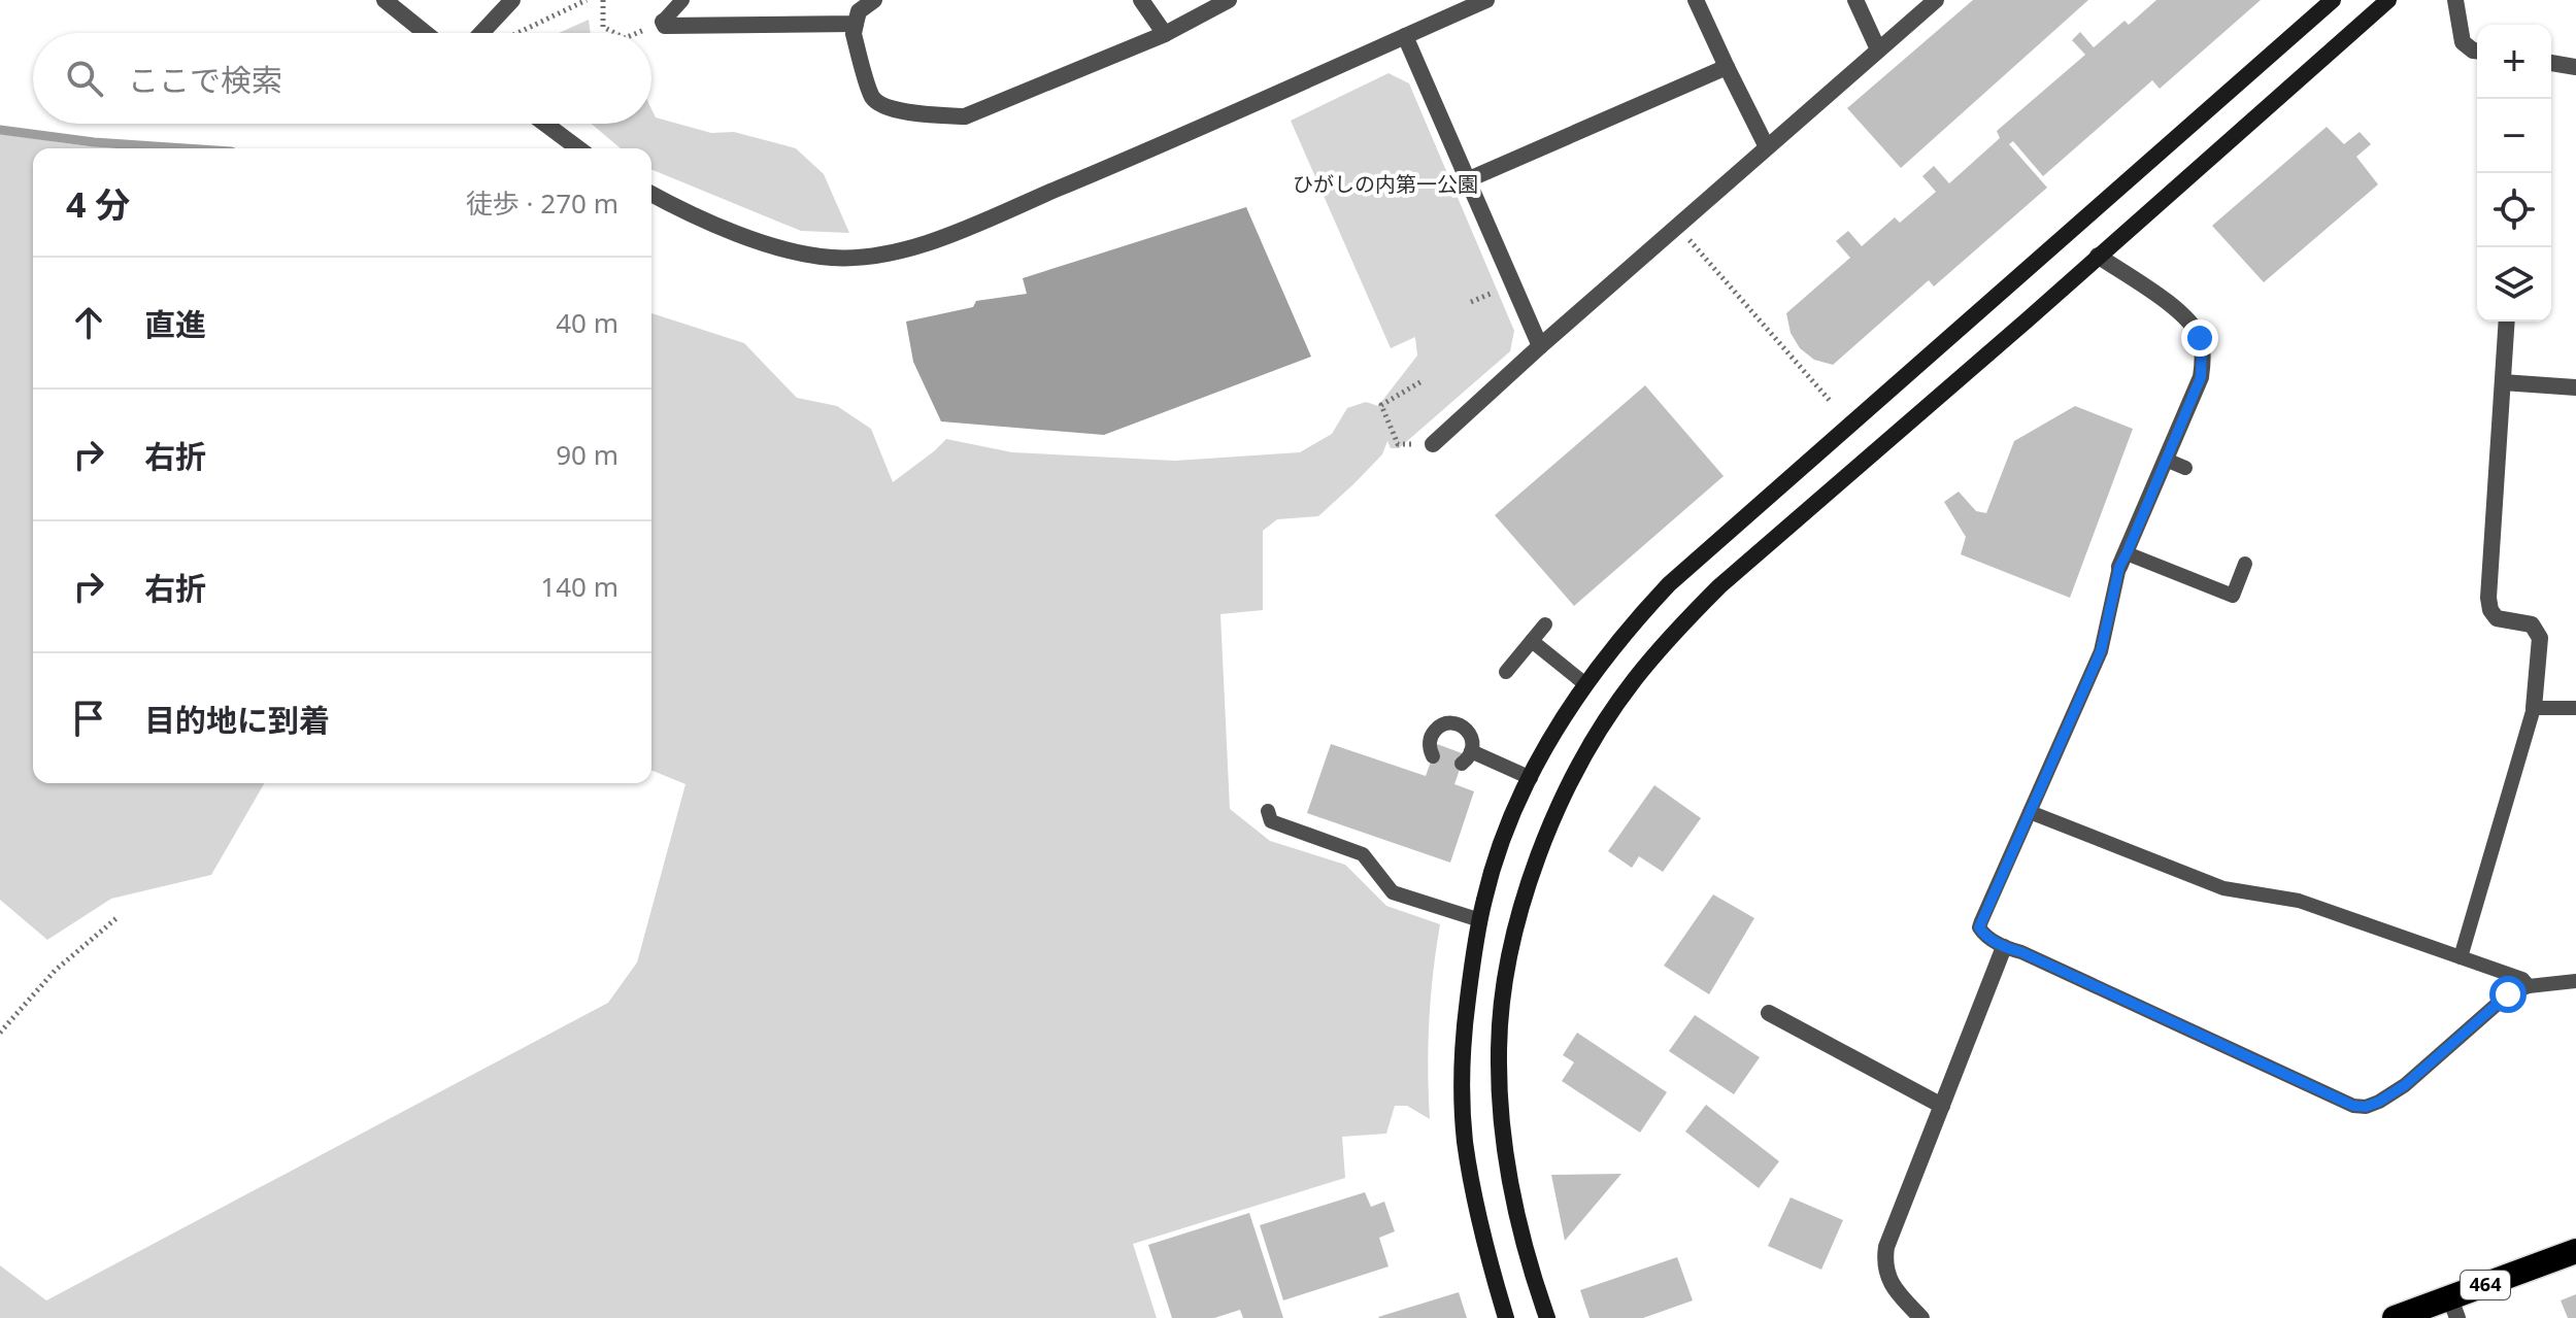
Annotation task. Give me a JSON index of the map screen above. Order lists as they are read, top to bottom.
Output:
{
  "streets": {
    "highway": ["464"]
  },
  "parks": ["ひがしの内第一公園"],
  "page": {
    "map_buttons": ["+", "−"],
    "search": "ここで検索",
    "heading": ["4 分", "徒歩 · 270 m"],
    "list": [
      ["直進", "40 m"],
      ["右折", "90 m"],
      ["右折", "140 m"],
      "目的地に到着"
    ]
  }
}
